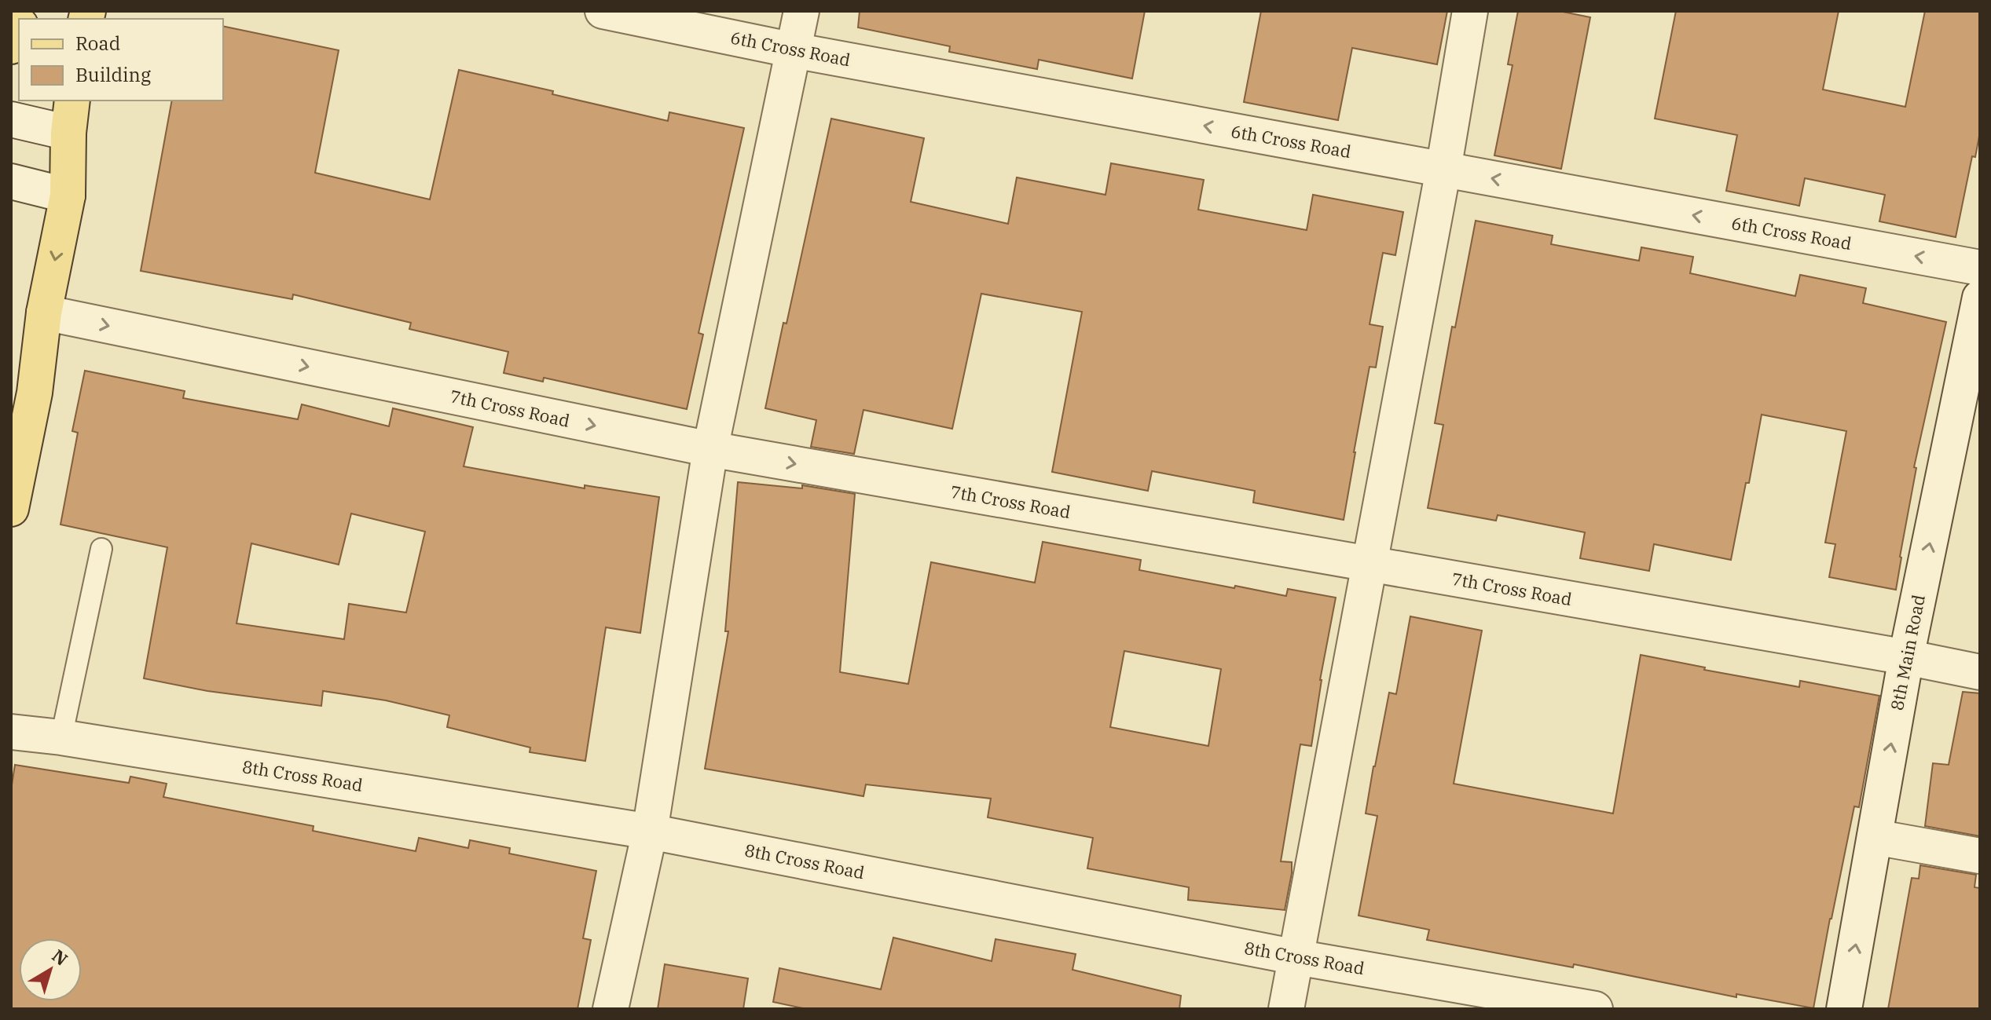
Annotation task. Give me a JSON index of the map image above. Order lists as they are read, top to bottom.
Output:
{
  "streets": {
    "street": [
      "6th Cross Road",
      "7th Cross Road",
      "8th Main Road",
      "8th Cross Road"
    ]
  },
  "crossings": [
    ["7th Cross Road", "8th Main Road"]
  ],
  "one_way": ["6th Cross Road", "7th Cross Road", "8th Main Road"],
  "legend": ["Road", "Building"],
  "north": "top right"
}
